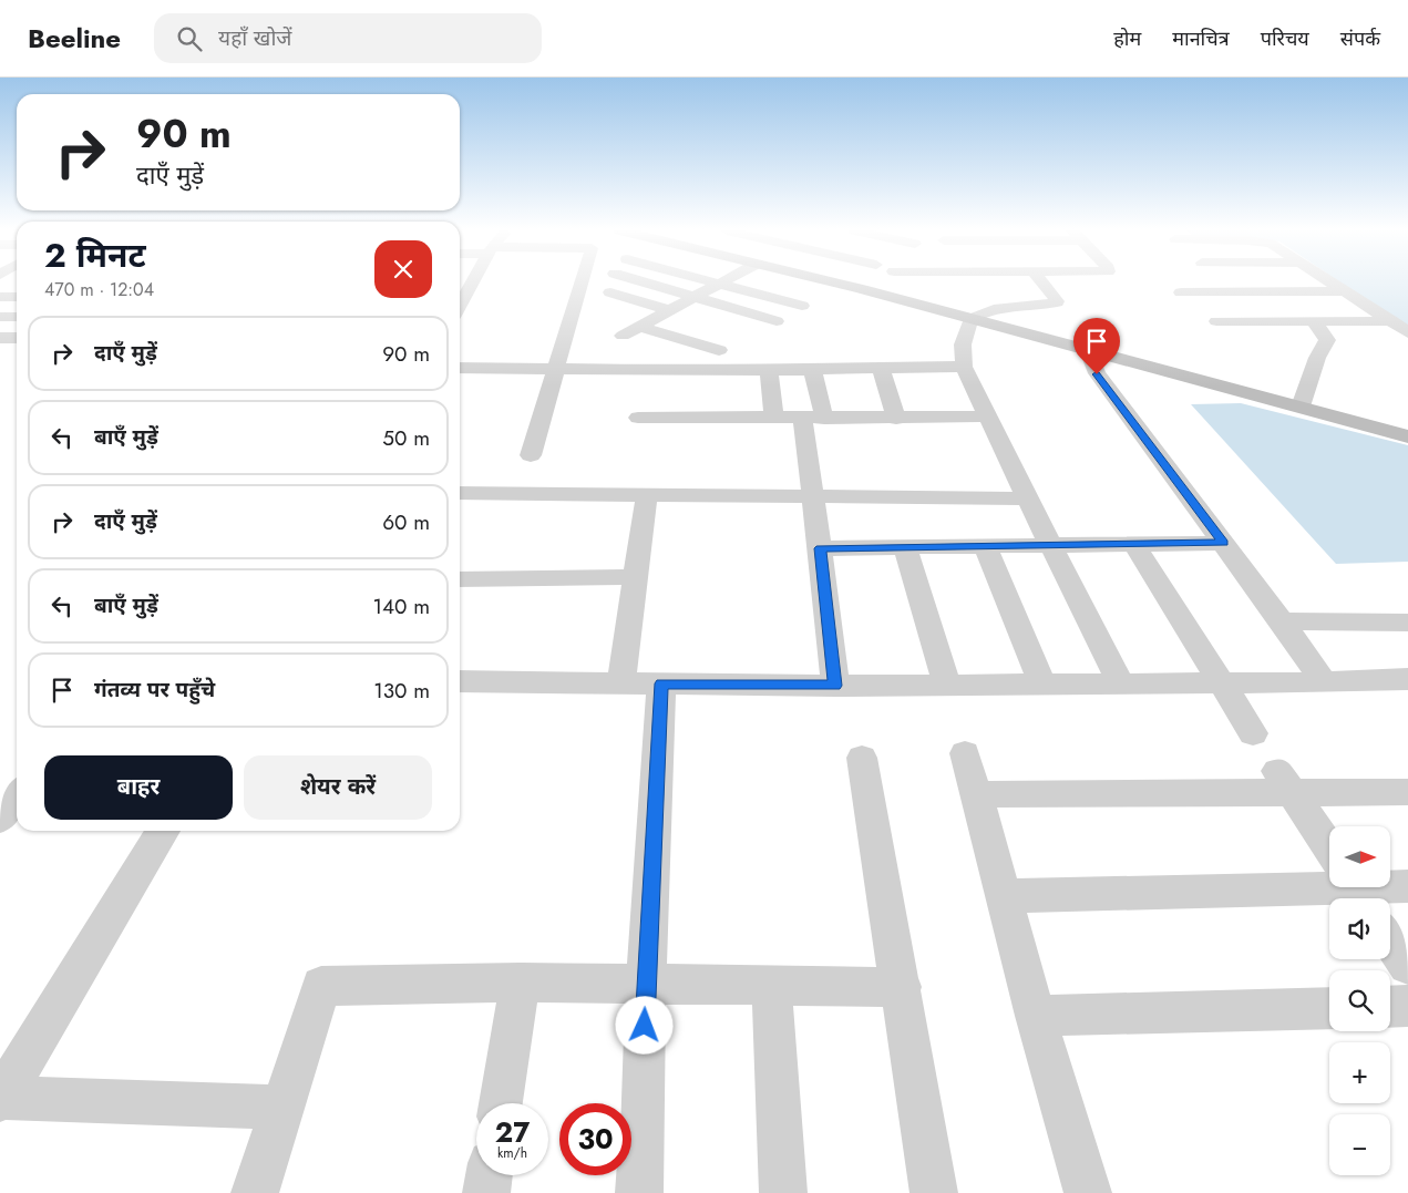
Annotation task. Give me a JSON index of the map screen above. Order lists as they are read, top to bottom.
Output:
{
  "north": "right",
  "page": {
    "header": "Beeline",
    "search": "यहाँ खोजें",
    "nav": [
      "होम",
      "मानचित्र",
      "परिचय",
      "संपर्क"
    ],
    "turn": ["90 m", "दाएँ मुड़ें"],
    "heading": ["2 मिनट", "470 m · 12:04"],
    "list": [
      {
        "name": "दाएँ मुड़ें",
        "value": "90 m"
      },
      {
        "name": "बाएँ मुड़ें",
        "value": "50 m"
      },
      {
        "name": "दाएँ मुड़ें",
        "value": "60 m"
      },
      {
        "name": "बाएँ मुड़ें",
        "value": "140 m"
      },
      {
        "name": "गंतव्य पर पहुँचे",
        "value": "130 m"
      }
    ],
    "buttons": ["बाहर", "शेयर करें"],
    "map_buttons": ["+", "−"],
    "speed": "27 km/h",
    "limit": "30"
  }
}
